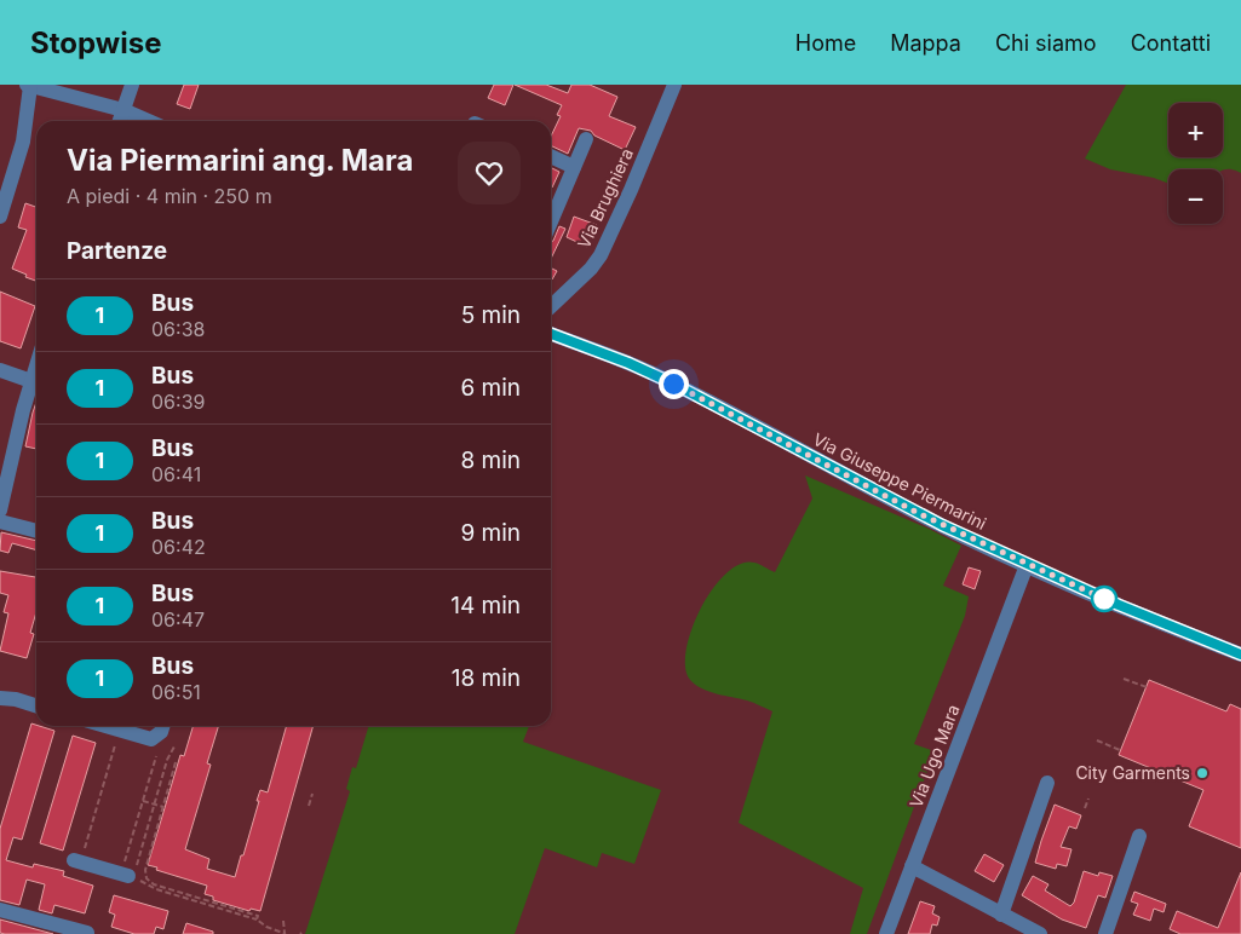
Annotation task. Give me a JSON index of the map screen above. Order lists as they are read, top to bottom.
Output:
{
  "streets": {
    "street": ["Via Brughiera", "Via Giuseppe Piermarini", "Via Ugo Mara"]
  },
  "crossings": [
    ["Via Giuseppe Piermarini", "Via Ugo Mara"]
  ],
  "places": ["City Garments"],
  "lines": ["bus line 1"],
  "page": {
    "header": "Stopwise",
    "nav": [
      "Home",
      "Mappa",
      "Chi siamo",
      "Contatti"
    ],
    "map_buttons": ["+", "−"],
    "heading": [
      ["Via Piermarini ang. Mara", "A piedi · 4 min · 250 m"],
      "Partenze"
    ],
    "list": [
      {
        "mark": "1",
        "name": "Bus",
        "note": "06:38",
        "value": "5 min"
      },
      {
        "mark": "1",
        "name": "Bus",
        "note": "06:39",
        "value": "6 min"
      },
      {
        "mark": "1",
        "name": "Bus",
        "note": "06:41",
        "value": "8 min"
      },
      {
        "mark": "1",
        "name": "Bus",
        "note": "06:42",
        "value": "9 min"
      },
      {
        "mark": "1",
        "name": "Bus",
        "note": "06:47",
        "value": "14 min"
      },
      {
        "mark": "1",
        "name": "Bus",
        "note": "06:51",
        "value": "18 min"
      }
    ]
  }
}
